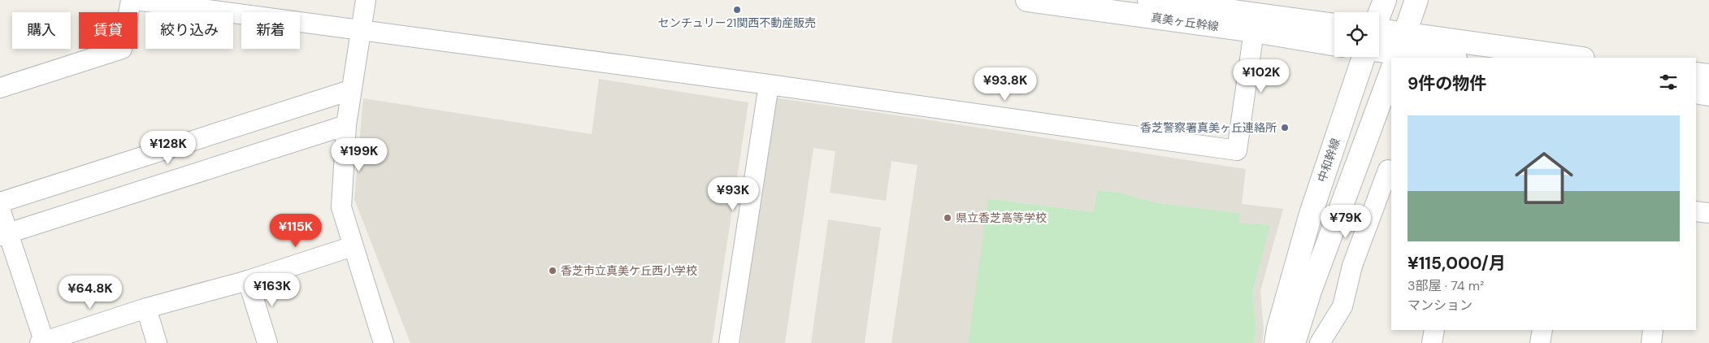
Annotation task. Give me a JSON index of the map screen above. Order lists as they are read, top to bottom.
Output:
{
  "streets": {
    "street": ["真美ヶ丘幹線", "中和幹線"]
  },
  "places": [
    "センチュリー21関西不動産販売",
    "香芝警察署真美ヶ丘連絡所",
    "県立香芝高等学校",
    "香芝市立真美ケ丘西小学校"
  ],
  "page": {
    "chip": [
      "購入",
      "賃貸",
      "絞り込み",
      "新着"
    ],
    "heading": "9件の物件",
    "price": [
      "¥102K",
      "¥93.8K",
      "¥128K",
      "¥199K",
      "¥93K",
      "¥79K",
      "¥115K",
      "¥163K",
      "¥64.8K"
    ],
    "list": [
      {
        "name": "¥115,000/月",
        "note": "3部屋 · 74 m² · マンション"
      }
    ]
  }
}
